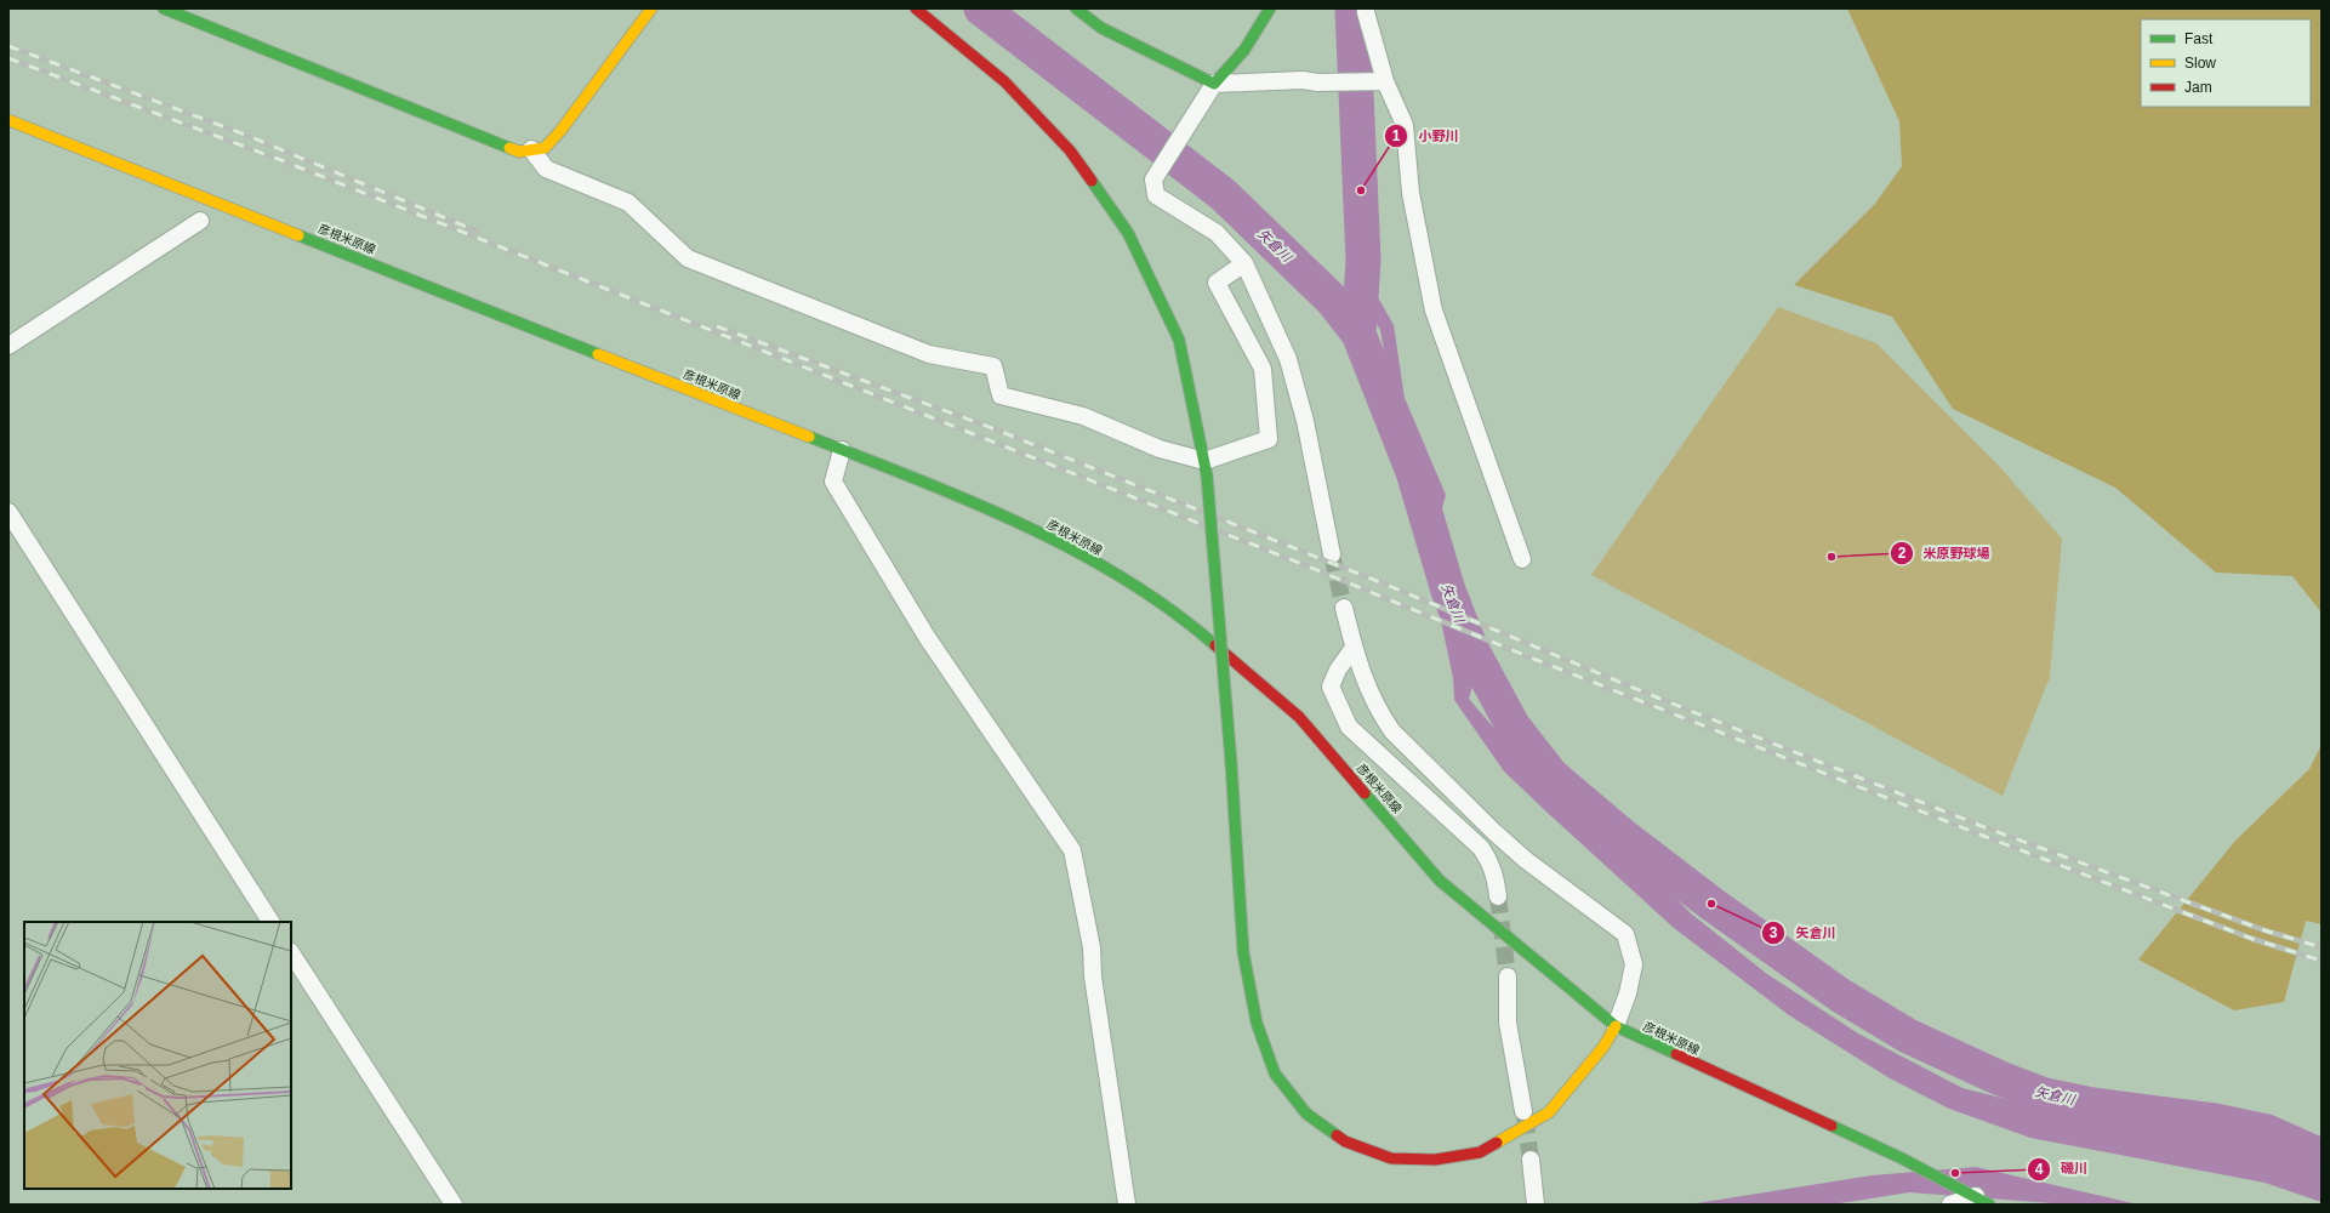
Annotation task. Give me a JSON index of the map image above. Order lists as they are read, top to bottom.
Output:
{
  "streets": {
    "street": ["彦根米原線"]
  },
  "water": ["矢倉川"],
  "places": [
    "小野川",
    "米原野球場",
    "矢倉川",
    "磯川"
  ],
  "legend": ["Fast", "Slow", "Jam"]
}
